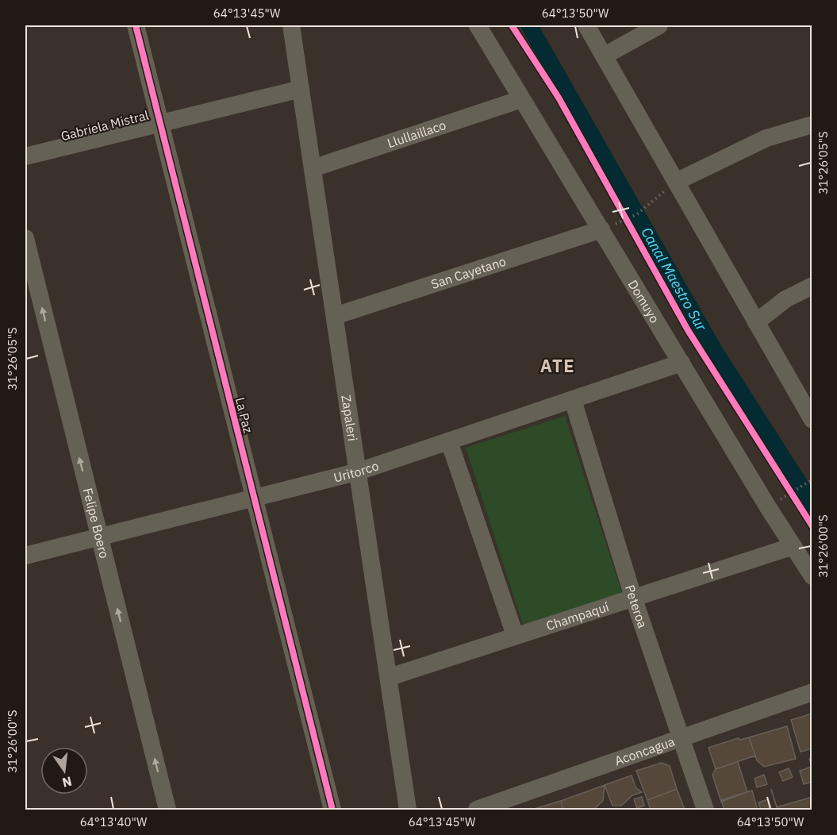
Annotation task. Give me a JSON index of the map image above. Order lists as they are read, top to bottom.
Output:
{
  "streets": {
    "street": [
      "Gabriela Mistral",
      "Llullaillaco",
      "San Cayetano",
      "Domuyo",
      "La Paz",
      "Zapaleri",
      "Uritorco",
      "Felipe Boero",
      "Peteroa",
      "Champaquí",
      "Aconcagua"
    ]
  },
  "crossings": [
    ["Gabriela Mistral", "La Paz"],
    ["Gabriela Mistral", "Zapaleri"],
    ["Llullaillaco", "Domuyo"],
    ["Llullaillaco", "Zapaleri"],
    ["San Cayetano", "Domuyo"],
    ["San Cayetano", "Zapaleri"],
    ["Domuyo", "Uritorco"],
    ["Domuyo", "Champaquí"],
    ["La Paz", "Uritorco"],
    ["Zapaleri", "Uritorco"],
    ["Zapaleri", "Champaquí"],
    ["Uritorco", "Felipe Boero"],
    ["Uritorco", "Peteroa"],
    ["Peteroa", "Champaquí"],
    ["Peteroa", "Aconcagua"]
  ],
  "one_way": ["Felipe Boero"],
  "districts": ["ATE"],
  "water": ["Canal Maestro Sur"],
  "north": "bottom",
  "coordinates": [
    "64°13'45\"W",
    "64°13'50\"W",
    "31°26'05\"S",
    "31°26'00\"S",
    "64°13'40\"W"
  ]
}
